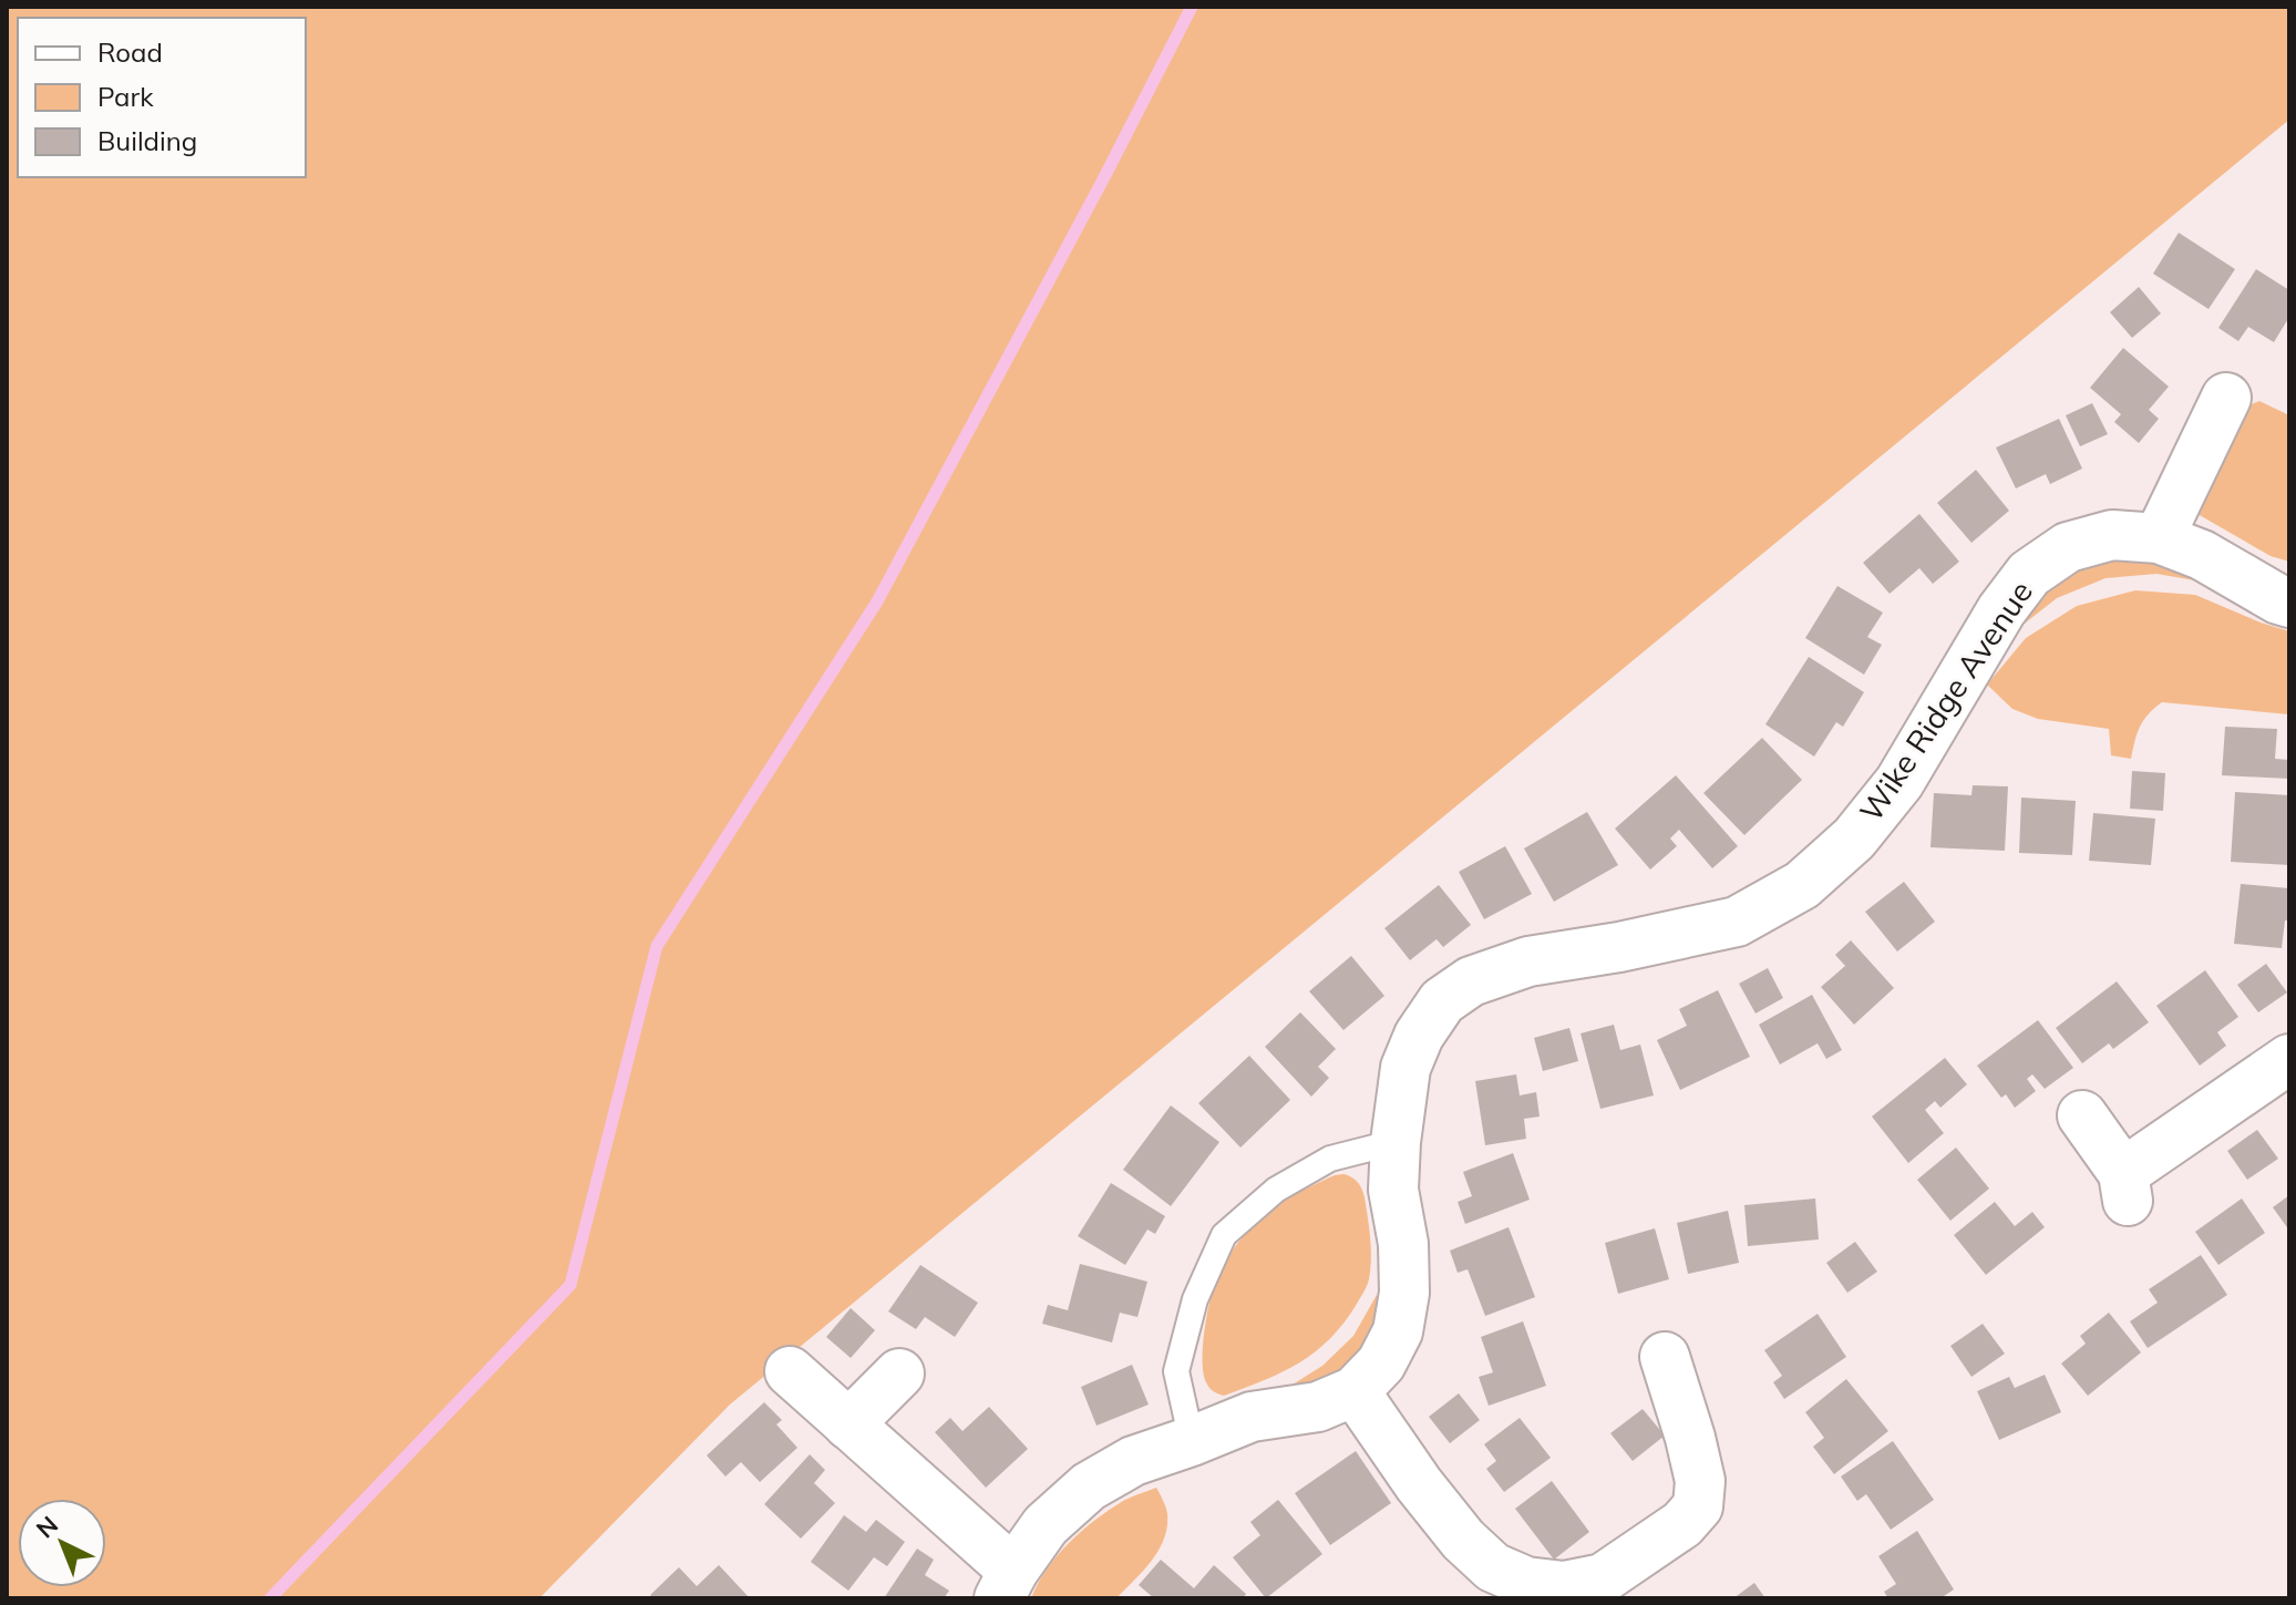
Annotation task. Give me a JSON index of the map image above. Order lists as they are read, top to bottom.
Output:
{
  "streets": {
    "street": ["Wike Ridge Avenue"]
  },
  "legend": ["Road", "Park", "Building"],
  "north": "top left"
}
